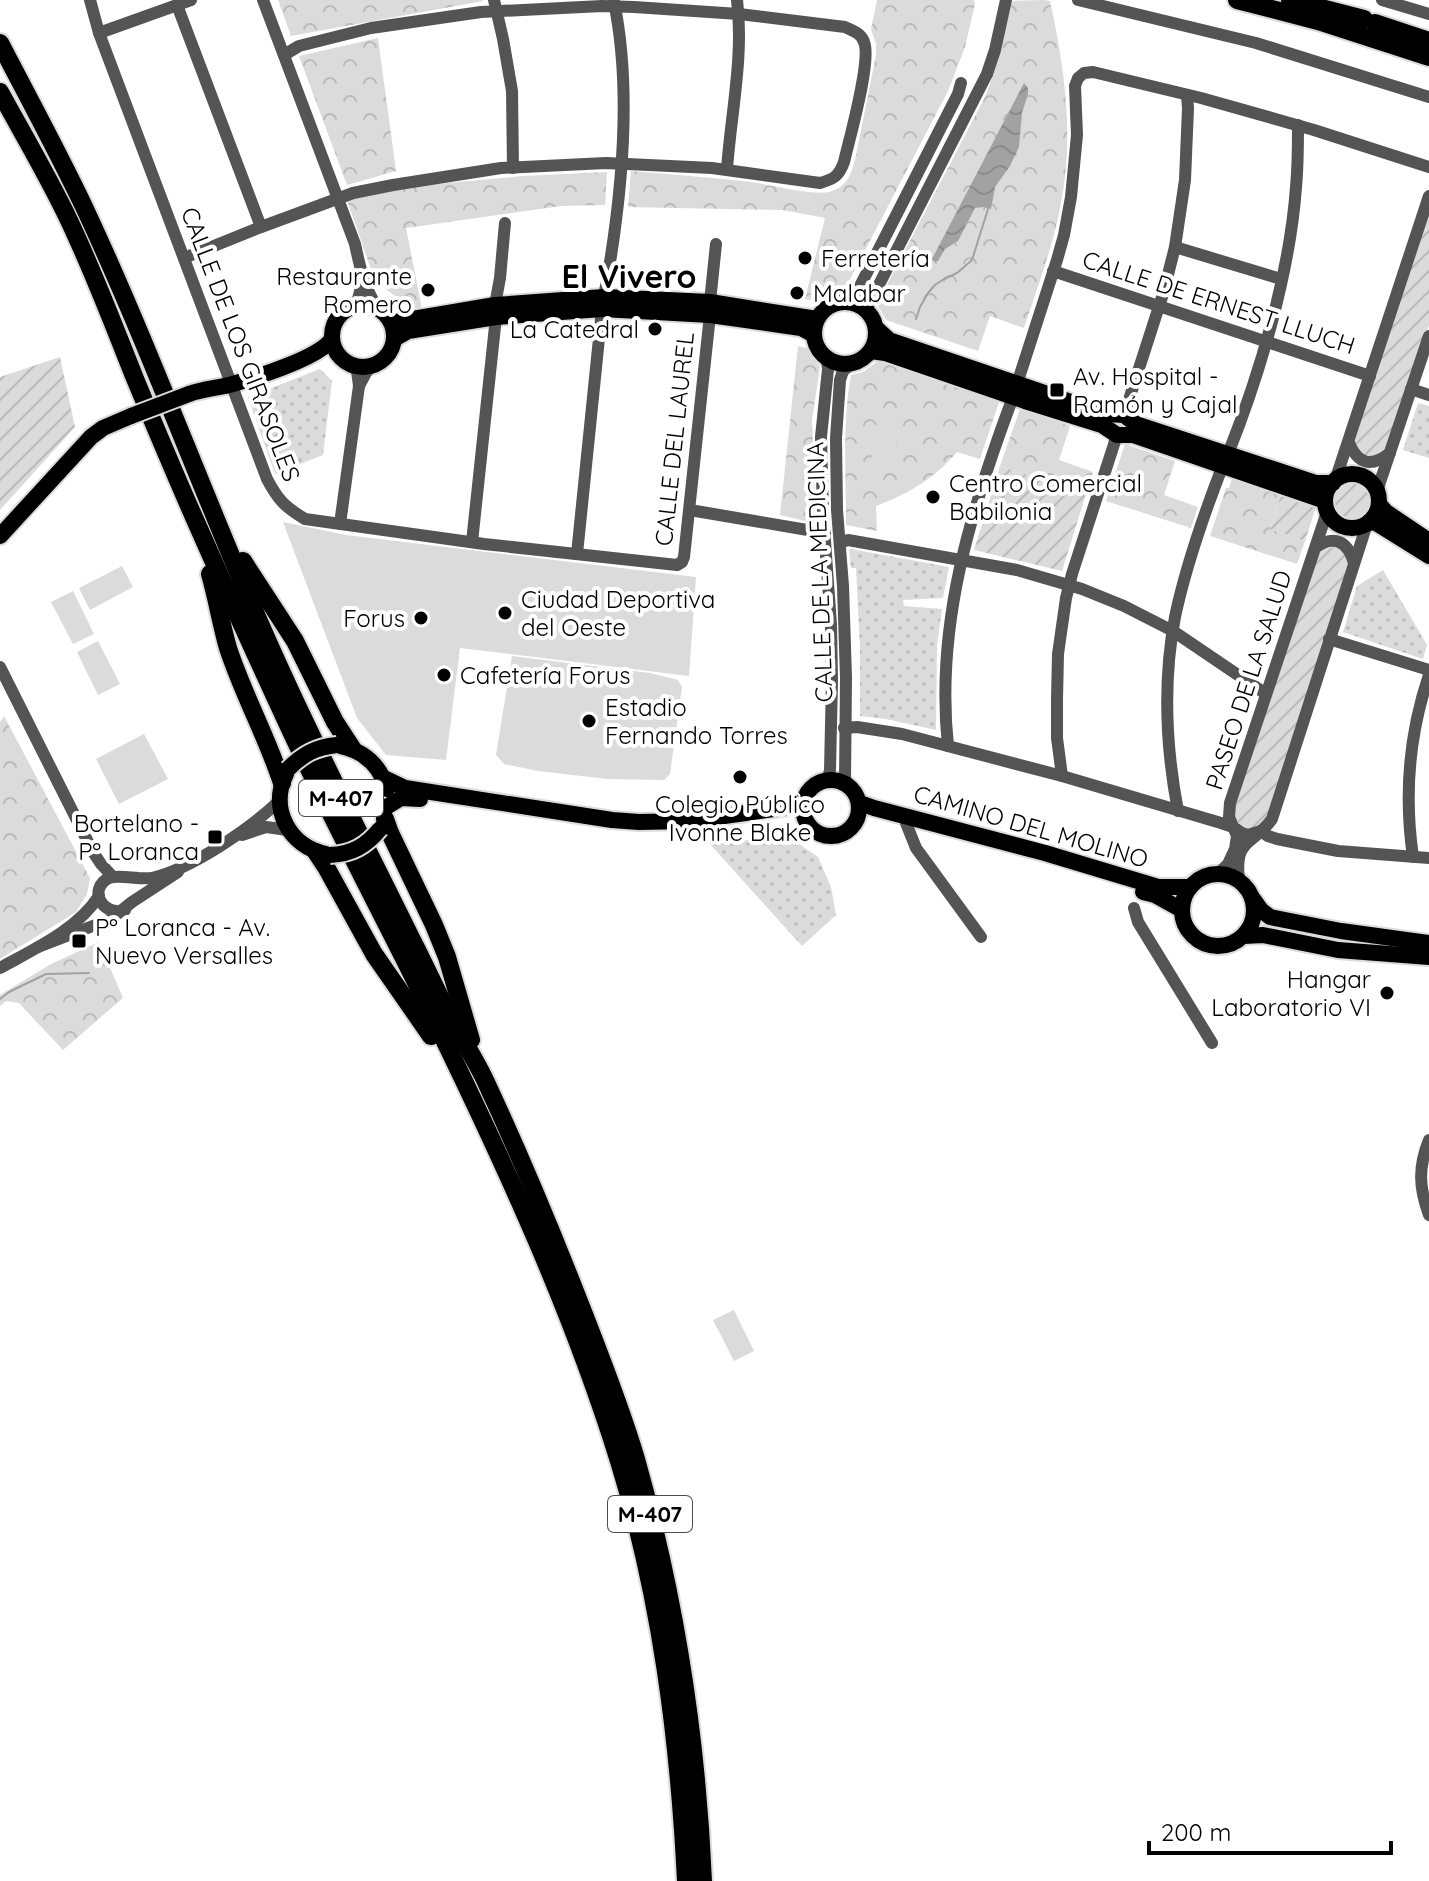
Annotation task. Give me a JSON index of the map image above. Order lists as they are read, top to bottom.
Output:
{
  "streets": {
    "highway": ["M-407"],
    "main road": ["CAMINO DEL MOLINO"],
    "street": [
      "CALLE DE ERNEST LLUCH",
      "CALLE DE LOS GIRASOLES",
      "CALLE DEL LAUREL",
      "CALLE DE LA MEDICINA",
      "PASEO DE LA SALUD"
    ]
  },
  "crossings": [
    ["CALLE DE LOS GIRASOLES", "CALLE DEL LAUREL"],
    ["CALLE DE LA MEDICINA", "CAMINO DEL MOLINO"],
    ["PASEO DE LA SALUD", "CAMINO DEL MOLINO"]
  ],
  "districts": ["El Vivero"],
  "places": {
    "other": [
      "Ferretería",
      "Restaurante Romero",
      "Malabar",
      "La Catedral",
      "Centro Comercial Babilonia",
      "Ciudad Deportiva del Oeste",
      "Forus",
      "Cafetería Forus",
      "Estadio Fernando Torres",
      "Colegio Público Ivonne Blake",
      "Hangar Laboratorio VI"
    ],
    "transit": ["Av. Hospital - Ramón y Cajal", "Bortelano - Pº Loranca", "Pº Loranca - Av. Nuevo Versalles"]
  },
  "scale_bar": "200 m"
}
